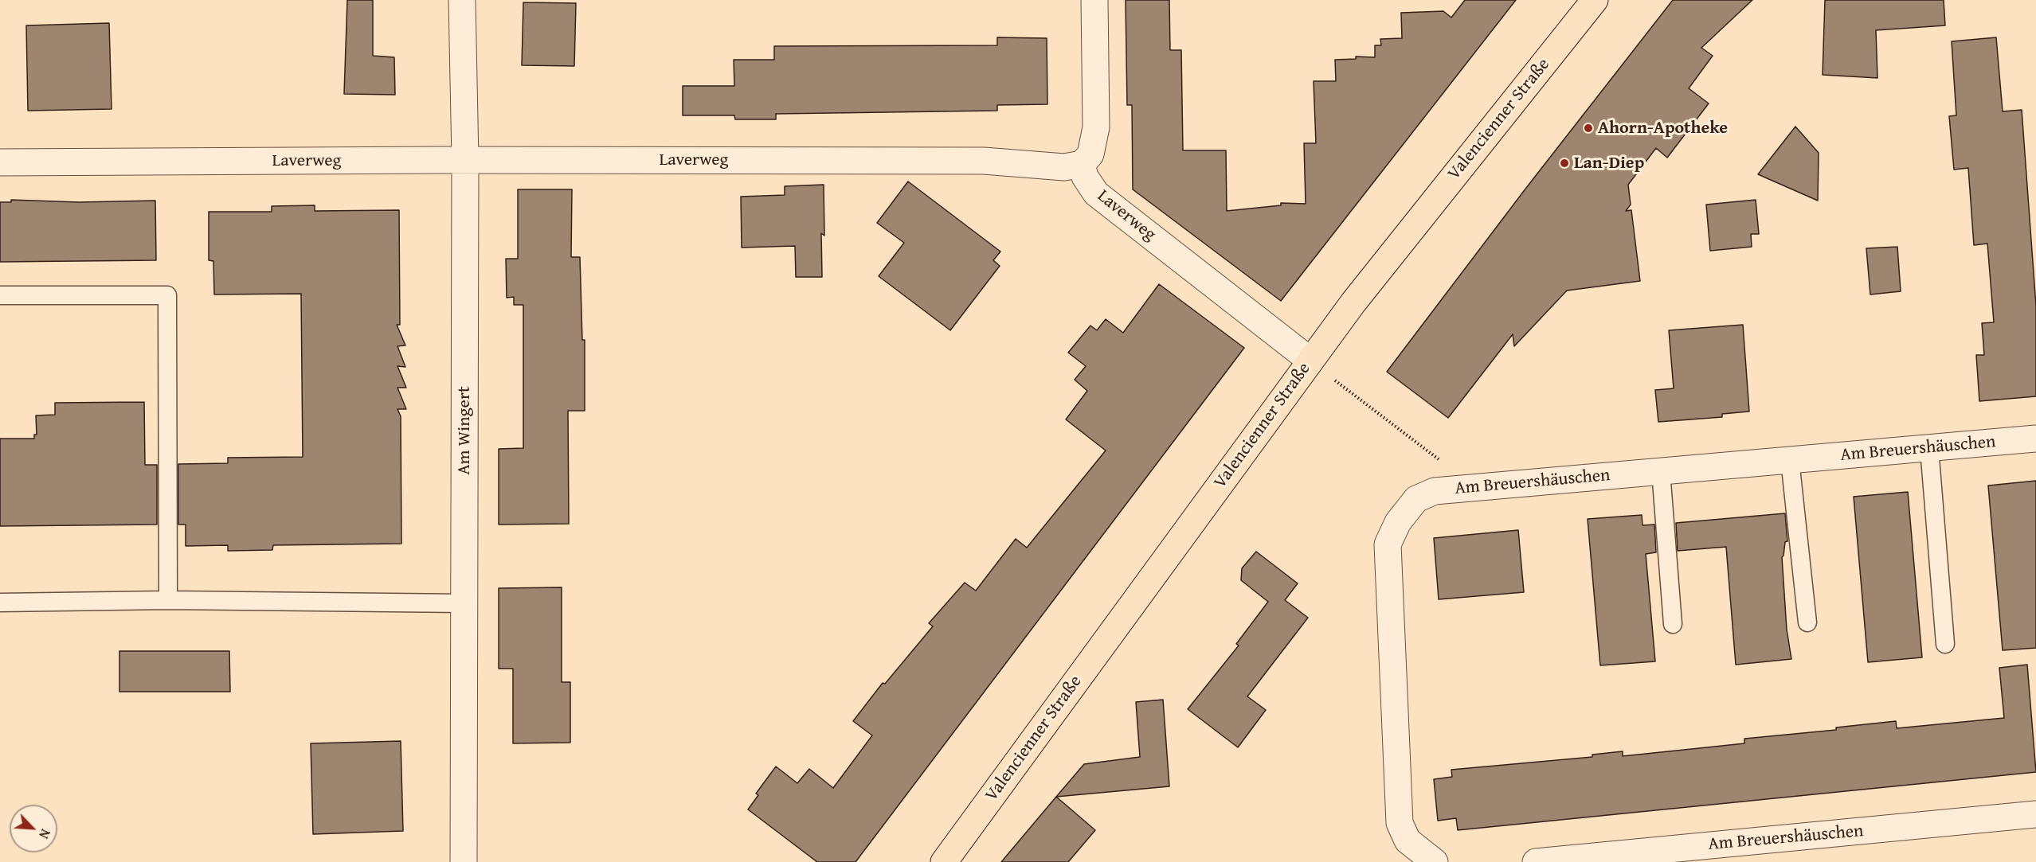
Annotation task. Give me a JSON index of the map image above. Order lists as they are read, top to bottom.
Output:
{
  "streets": {
    "main road": ["Valencienner Straße"],
    "street": ["Laverweg", "Am Wingert", "Am Breuershäuschen"]
  },
  "crossings": [
    ["Valencienner Straße", "Laverweg"],
    ["Laverweg", "Am Wingert"]
  ],
  "places": ["Ahorn-Apotheke", "Lan-Diep"],
  "north": "bottom right"
}
